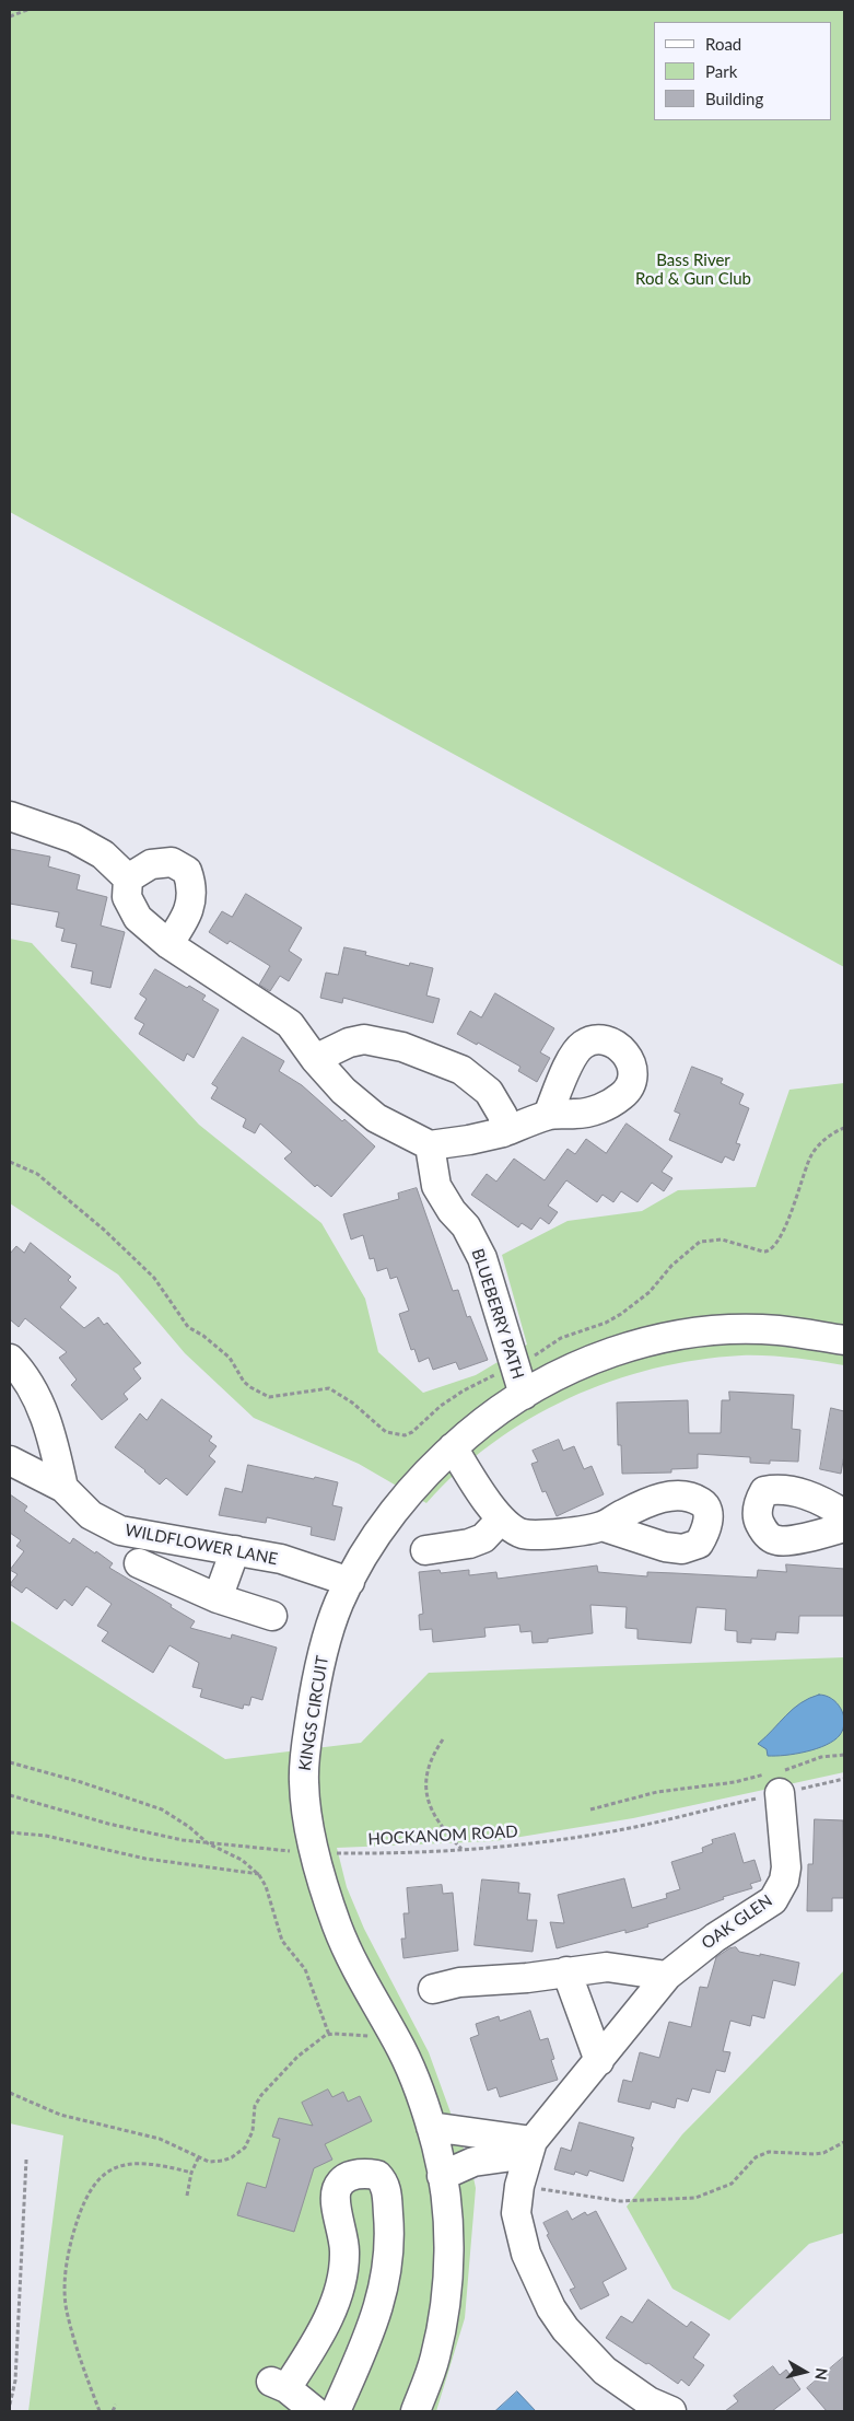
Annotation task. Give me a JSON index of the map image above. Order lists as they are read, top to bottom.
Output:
{
  "streets": {
    "street": [
      "BLUEBERRY PATH",
      "WILDFLOWER LANE",
      "KINGS CIRCUIT",
      "OAK GLEN"
    ],
    "path": ["HOCKANOM ROAD"]
  },
  "crossings": [
    ["BLUEBERRY PATH", "KINGS CIRCUIT"],
    ["WILDFLOWER LANE", "KINGS CIRCUIT"],
    ["KINGS CIRCUIT", "HOCKANOM ROAD"],
    ["HOCKANOM ROAD", "OAK GLEN"]
  ],
  "parks": ["Bass River Rod & Gun Club"],
  "legend": ["Road", "Park", "Building"],
  "north": "right"
}
